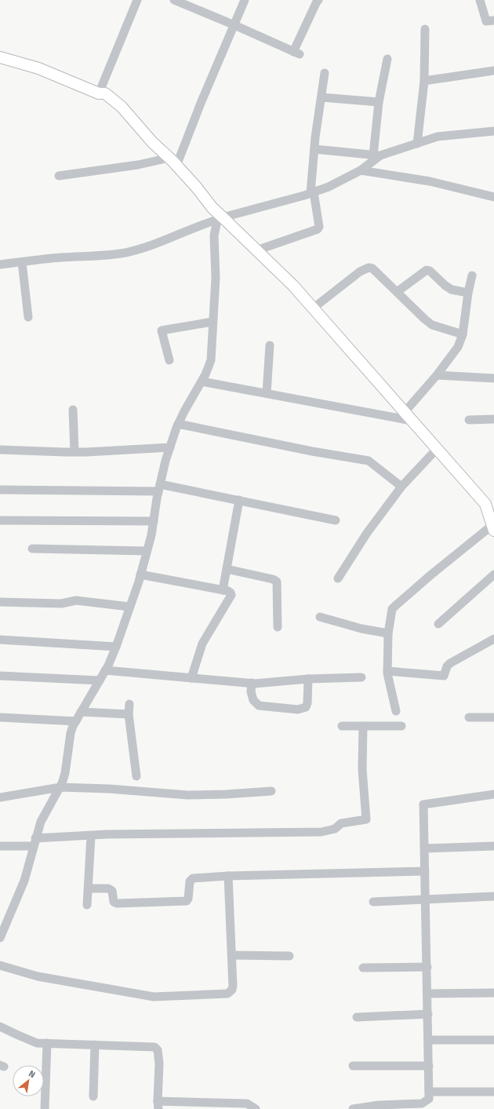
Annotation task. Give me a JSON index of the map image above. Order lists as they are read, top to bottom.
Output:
{
  "north": "top right"
}
